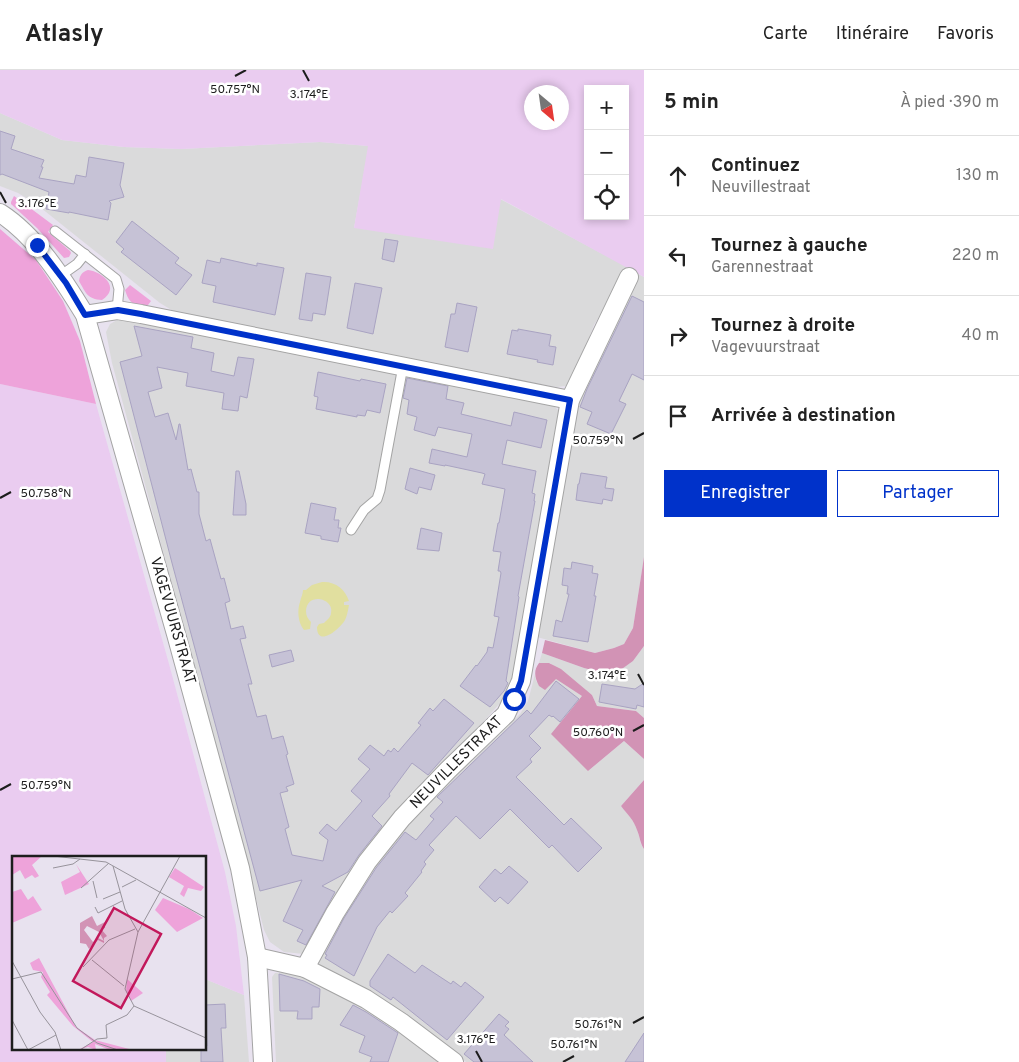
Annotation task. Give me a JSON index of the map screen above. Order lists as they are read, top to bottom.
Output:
{
  "streets": {
    "street": ["VAGEVUURSTRAAT", "NEUVILLESTRAAT"]
  },
  "north": "bottom right",
  "page": {
    "header": "Atlasly",
    "nav": ["Carte", "Itinéraire", "Favoris"],
    "heading": ["5 min", "À pied · 390 m"],
    "map_buttons": ["+", "−"],
    "list": [
      ["Continuez", "Neuvillestraat", "130 m"],
      ["Tournez à gauche", "Garennestraat", "220 m"],
      ["Tournez à droite", "Vagevuurstraat", "40 m"],
      "Arrivée à destination"
    ],
    "buttons": ["Enregistrer", "Partager"]
  },
  "coordinates": [
    "50.757°N",
    "3.174°E",
    "3.176°E",
    "50.759°N",
    "50.758°N",
    "50.760°N",
    "50.761°N"
  ]
}
